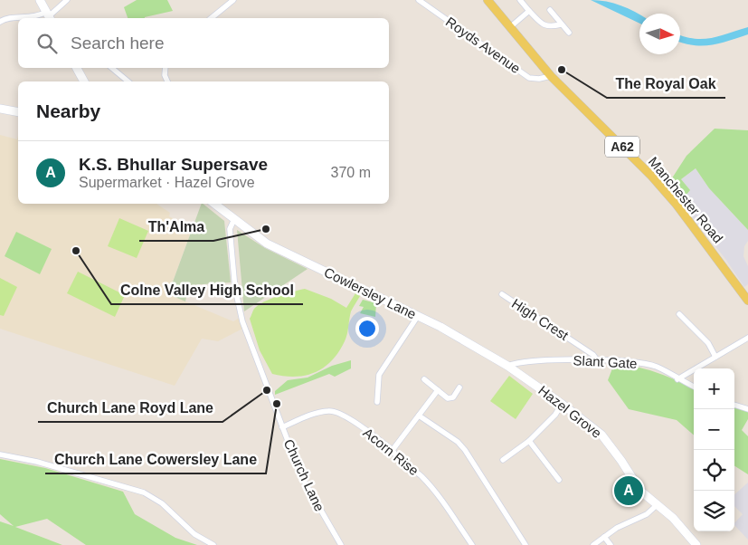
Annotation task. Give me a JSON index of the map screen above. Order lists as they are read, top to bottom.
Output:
{
  "streets": {
    "main road": ["A62", "Manchester Road"],
    "street": [
      "Royds Avenue",
      "Cowlersley Lane",
      "High Crest",
      "Slant Gate",
      "Hazel Grove",
      "Acorn Rise",
      "Church Lane"
    ]
  },
  "crossings": [
    ["Royds Avenue", "Manchester Road"],
    ["Cowlersley Lane", "Slant Gate"],
    ["Cowlersley Lane", "Hazel Grove"],
    ["Cowlersley Lane", "Church Lane"],
    ["High Crest", "Slant Gate"],
    ["Slant Gate", "Hazel Grove"],
    ["Acorn Rise", "Church Lane"]
  ],
  "places": [
    "The Royal Oak",
    "Th'Alma",
    "Colne Valley High School",
    "Church Lane Royd Lane",
    "Church Lane Cowersley Lane"
  ],
  "north": "right",
  "page": {
    "search": "Search here",
    "heading": "Nearby",
    "list": [
      {
        "mark": "A",
        "name": "K.S. Bhullar Supersave",
        "note": "Supermarket · Hazel Grove",
        "value": "370 m"
      }
    ],
    "map_buttons": ["+", "−"],
    "pins": "A"
  }
}
